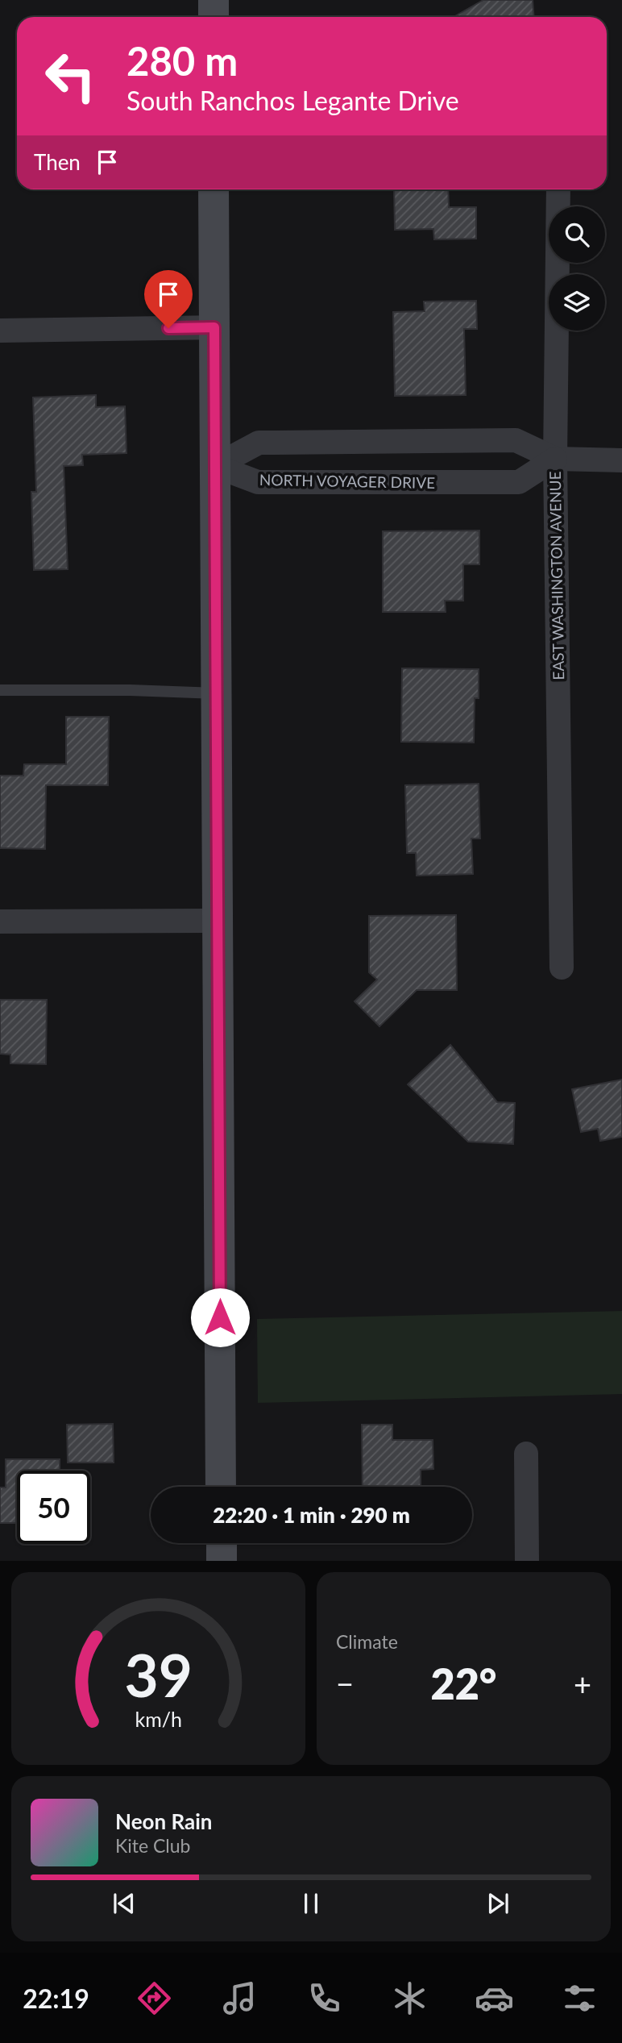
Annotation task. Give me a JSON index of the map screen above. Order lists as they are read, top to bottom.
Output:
{
  "streets": {
    "street": ["NORTH VOYAGER DRIVE", "EAST WASHINGTON AVENUE"]
  },
  "crossings": [
    ["NORTH VOYAGER DRIVE", "EAST WASHINGTON AVENUE"]
  ],
  "page": {
    "turn": ["280 m", "South Ranchos Legante Drive"],
    "then": "Then",
    "limit": "50",
    "trip": "22:20 · 1 min · 290 m",
    "tile": "Climate",
    "heat": ["−", "22°", "+"],
    "song": ["Neon Rain", "Kite Club"],
    "tabs": "22:19",
    "gauge": ["39", "km/h"]
  }
}
